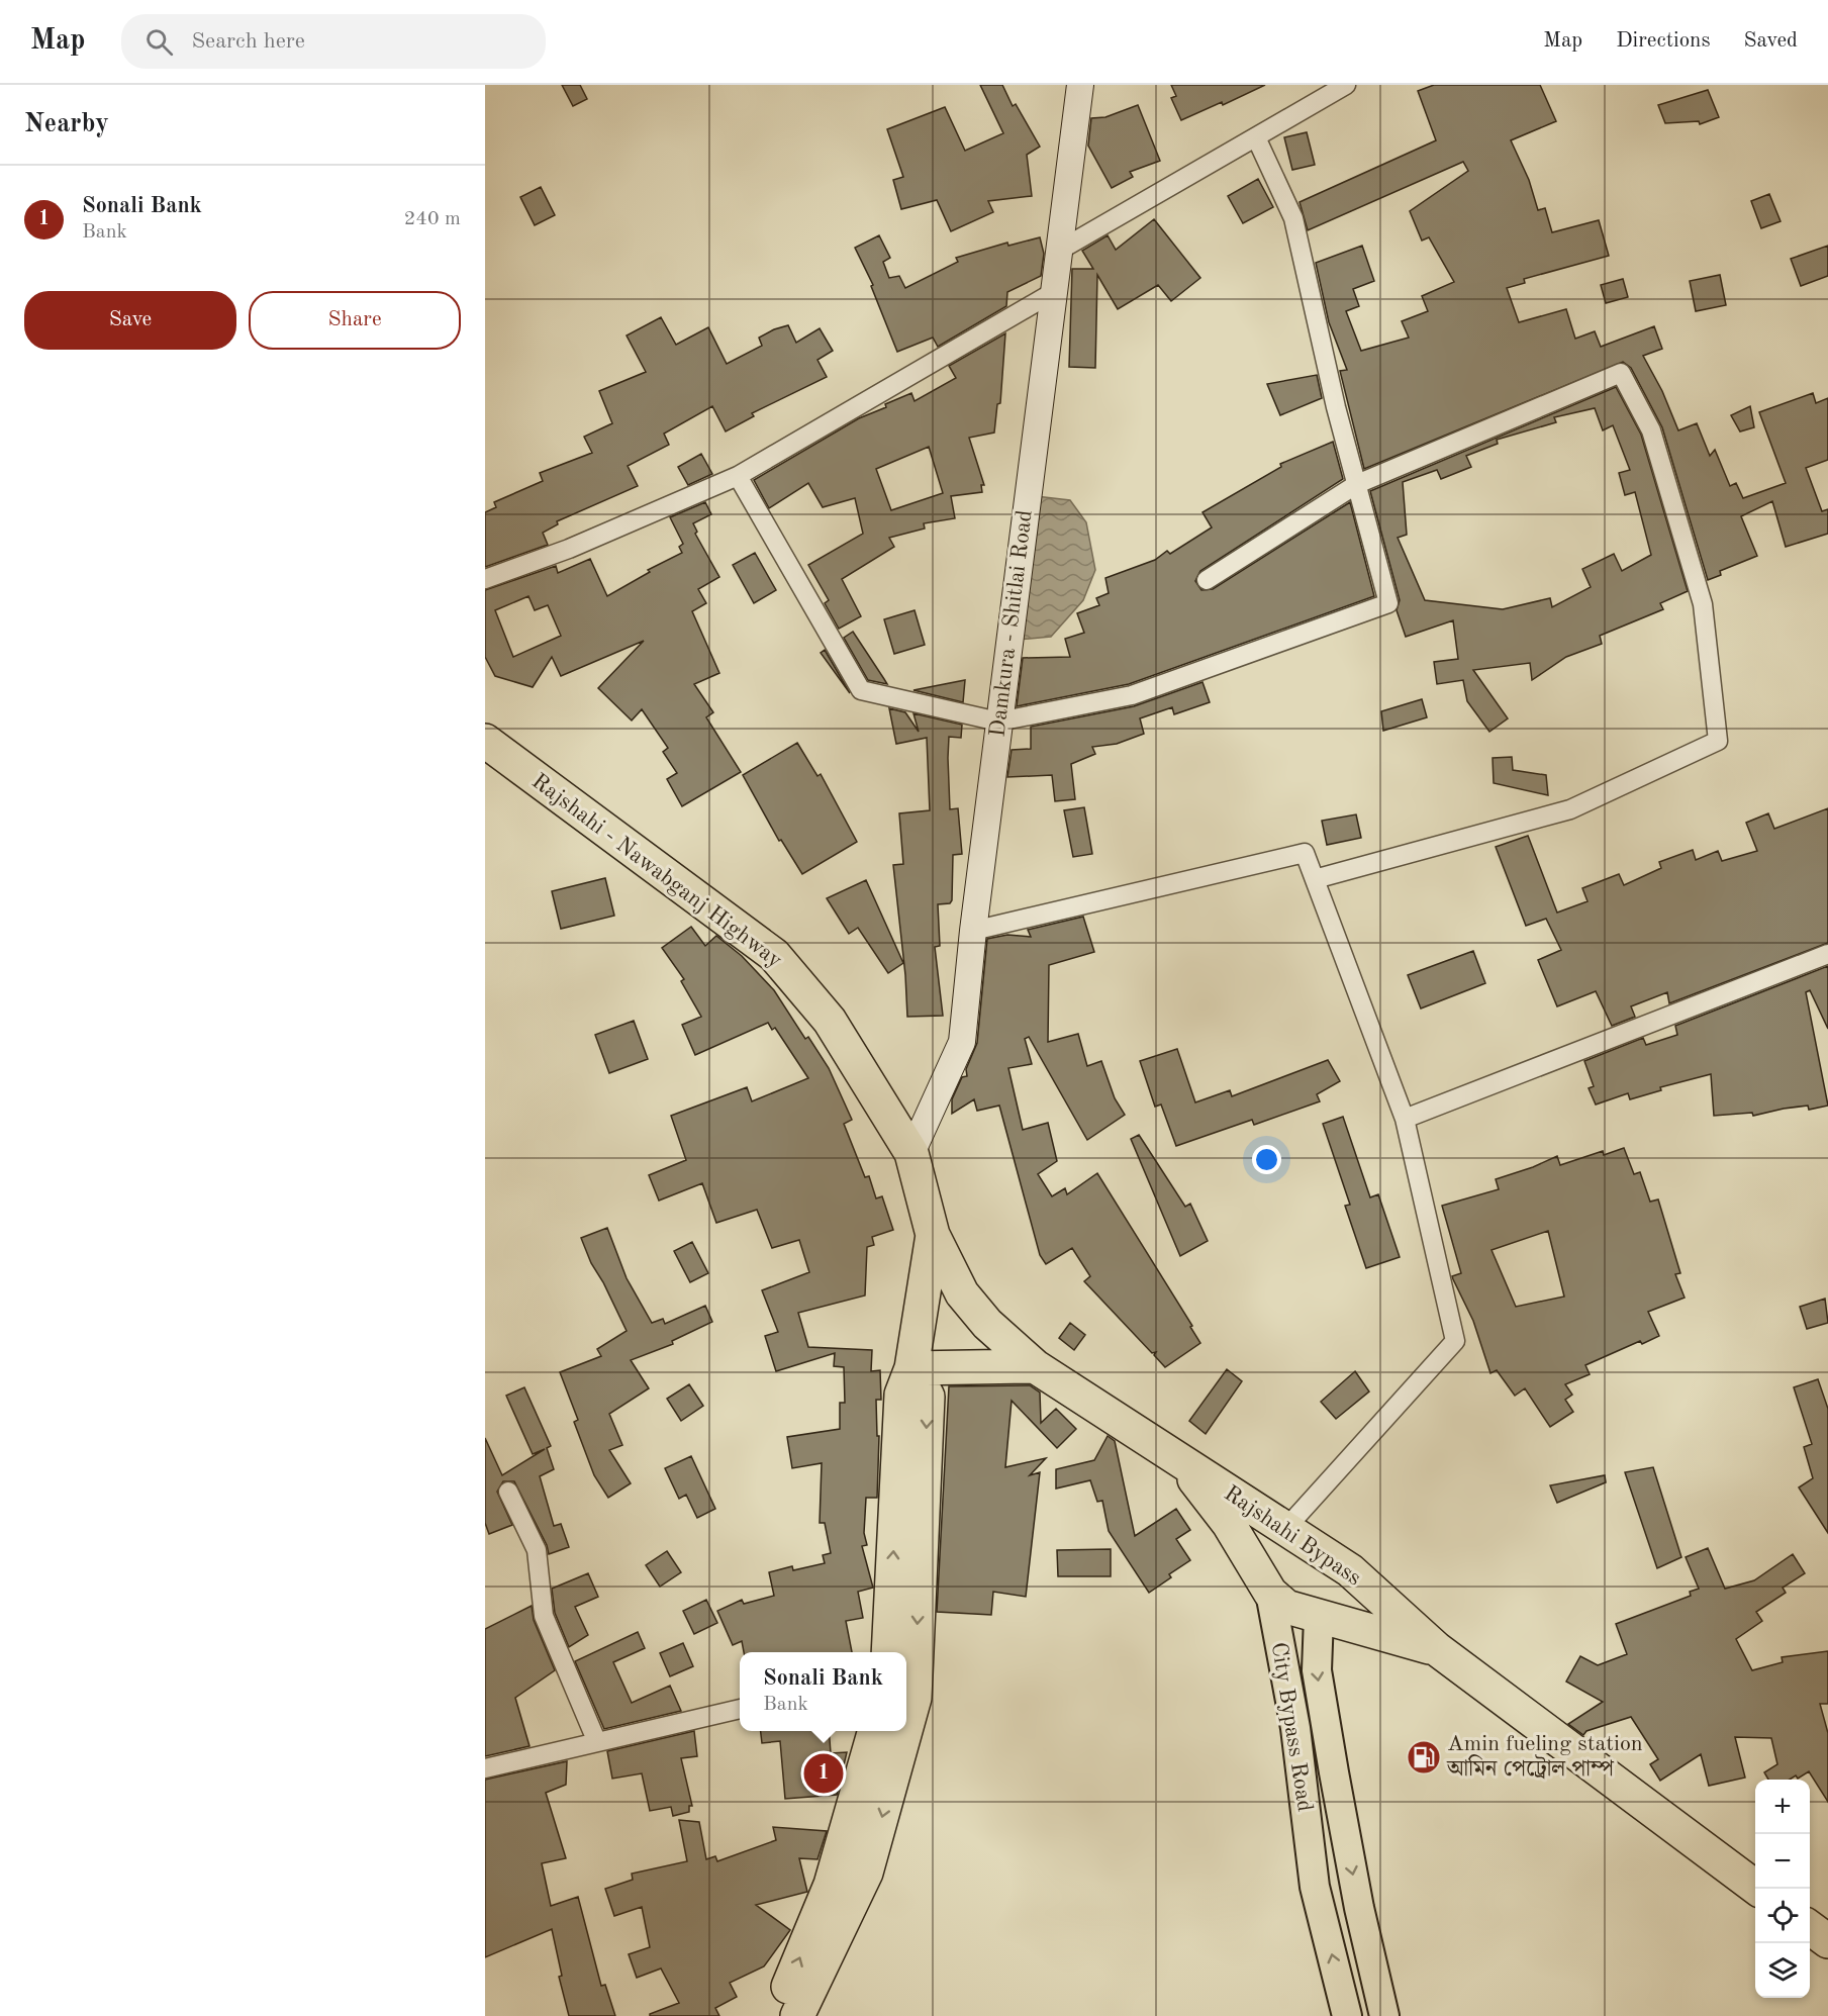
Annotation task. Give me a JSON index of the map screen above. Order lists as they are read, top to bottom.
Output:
{
  "streets": {
    "highway": ["Rajshahi - Nawabganj Highway", "Rajshahi Bypass", "City Bypass Road"],
    "street": ["Damkura - Shitlai Road"]
  },
  "crossings": [
    ["Damkura - Shitlai Road", "Rajshahi - Nawabganj Highway"],
    ["Rajshahi - Nawabganj Highway", "Rajshahi Bypass"],
    ["Rajshahi Bypass", "City Bypass Road"]
  ],
  "one_way": ["City Bypass Road"],
  "places": {
    "fuel station": ["Amin fueling station আমিন পেট্রোল পাম্প"]
  },
  "page": {
    "header": "Map",
    "search": "Search here",
    "nav": ["Map", "Directions", "Saved"],
    "heading": "Nearby",
    "list": [
      {
        "mark": "1",
        "name": "Sonali Bank",
        "note": "Bank",
        "value": "240 m"
      }
    ],
    "buttons": ["Save", "Share"],
    "popup": ["Sonali Bank", "Bank"],
    "pins": "1",
    "map_buttons": ["+", "−"]
  }
}
